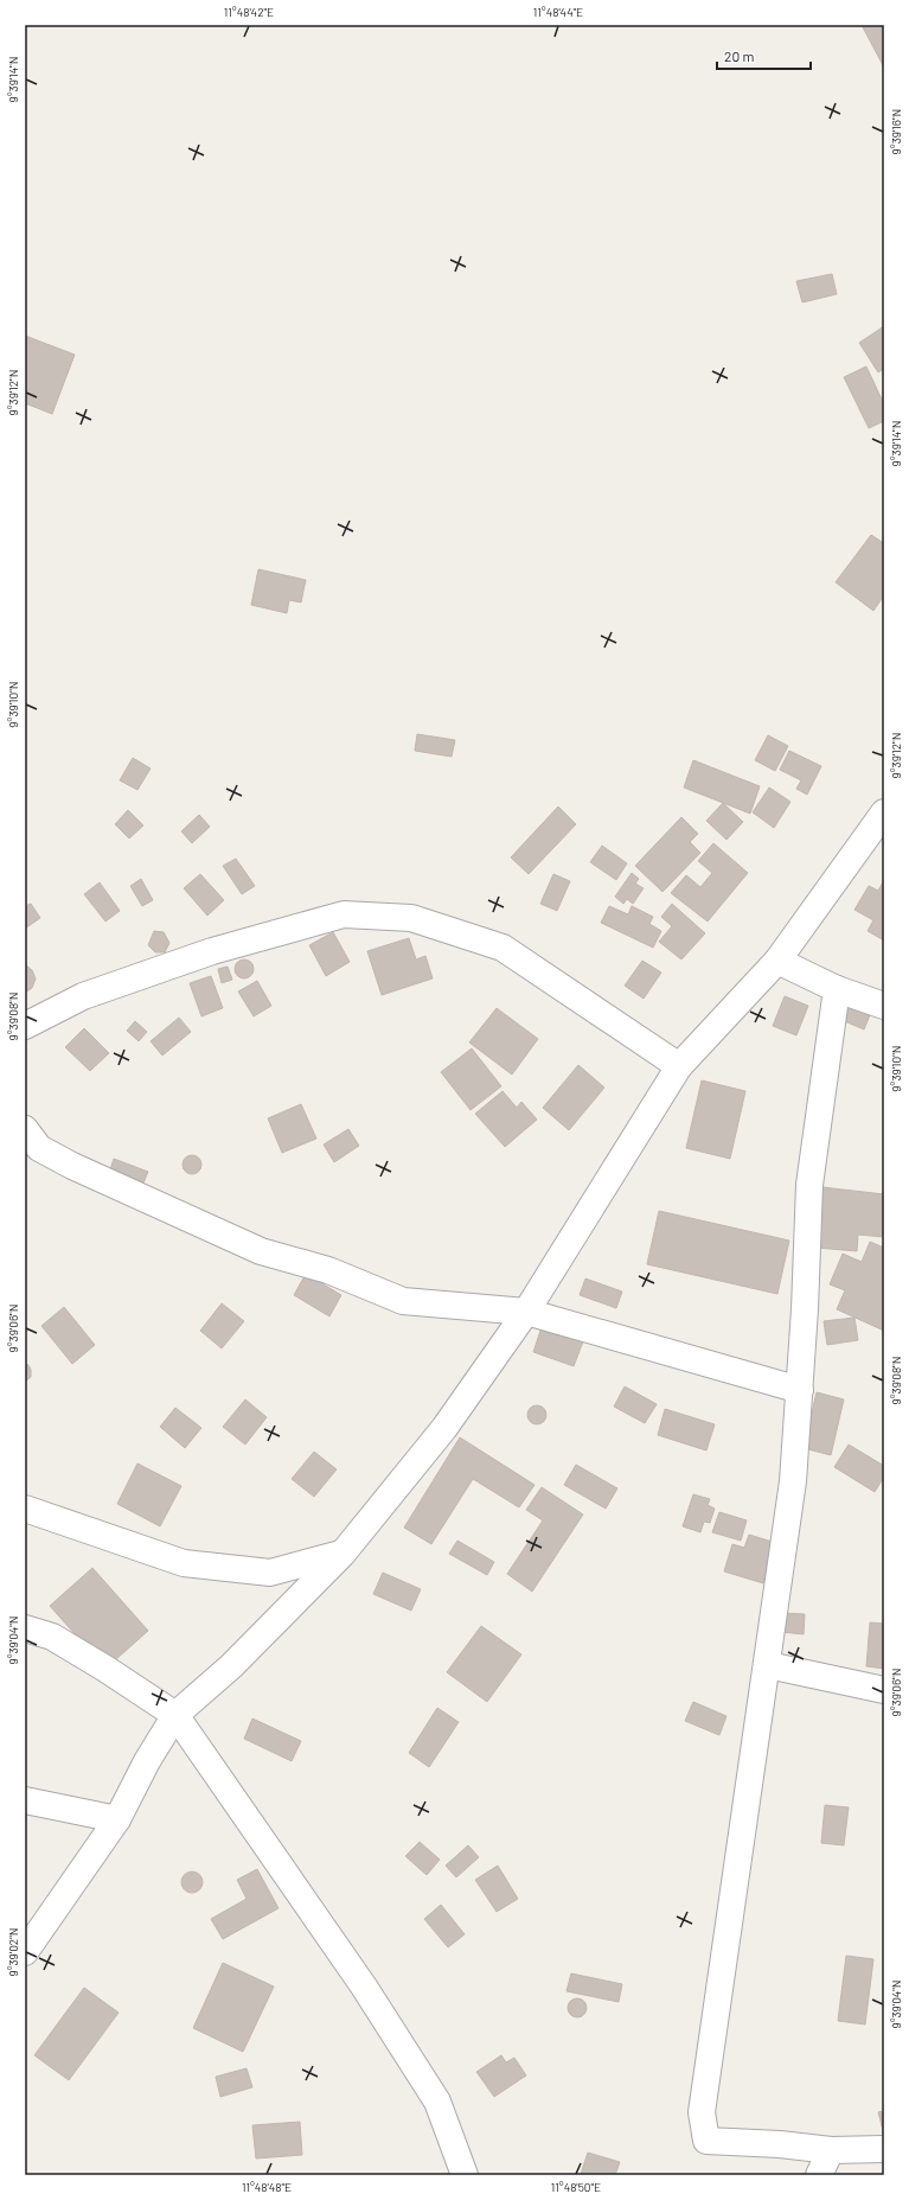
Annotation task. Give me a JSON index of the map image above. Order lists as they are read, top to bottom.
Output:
{
  "scale_bar": "20 m",
  "coordinates": [
    "11°48'42\"E",
    "11°48'44\"E",
    "9°39'14\"N",
    "9°39'16\"N",
    "9°39'12\"N",
    "9°39'10\"N",
    "9°39'08\"N",
    "9°39'06\"N",
    "9°39'04\"N",
    "9°39'02\"N",
    "11°48'48\"E",
    "11°48'50\"E"
  ]
}
